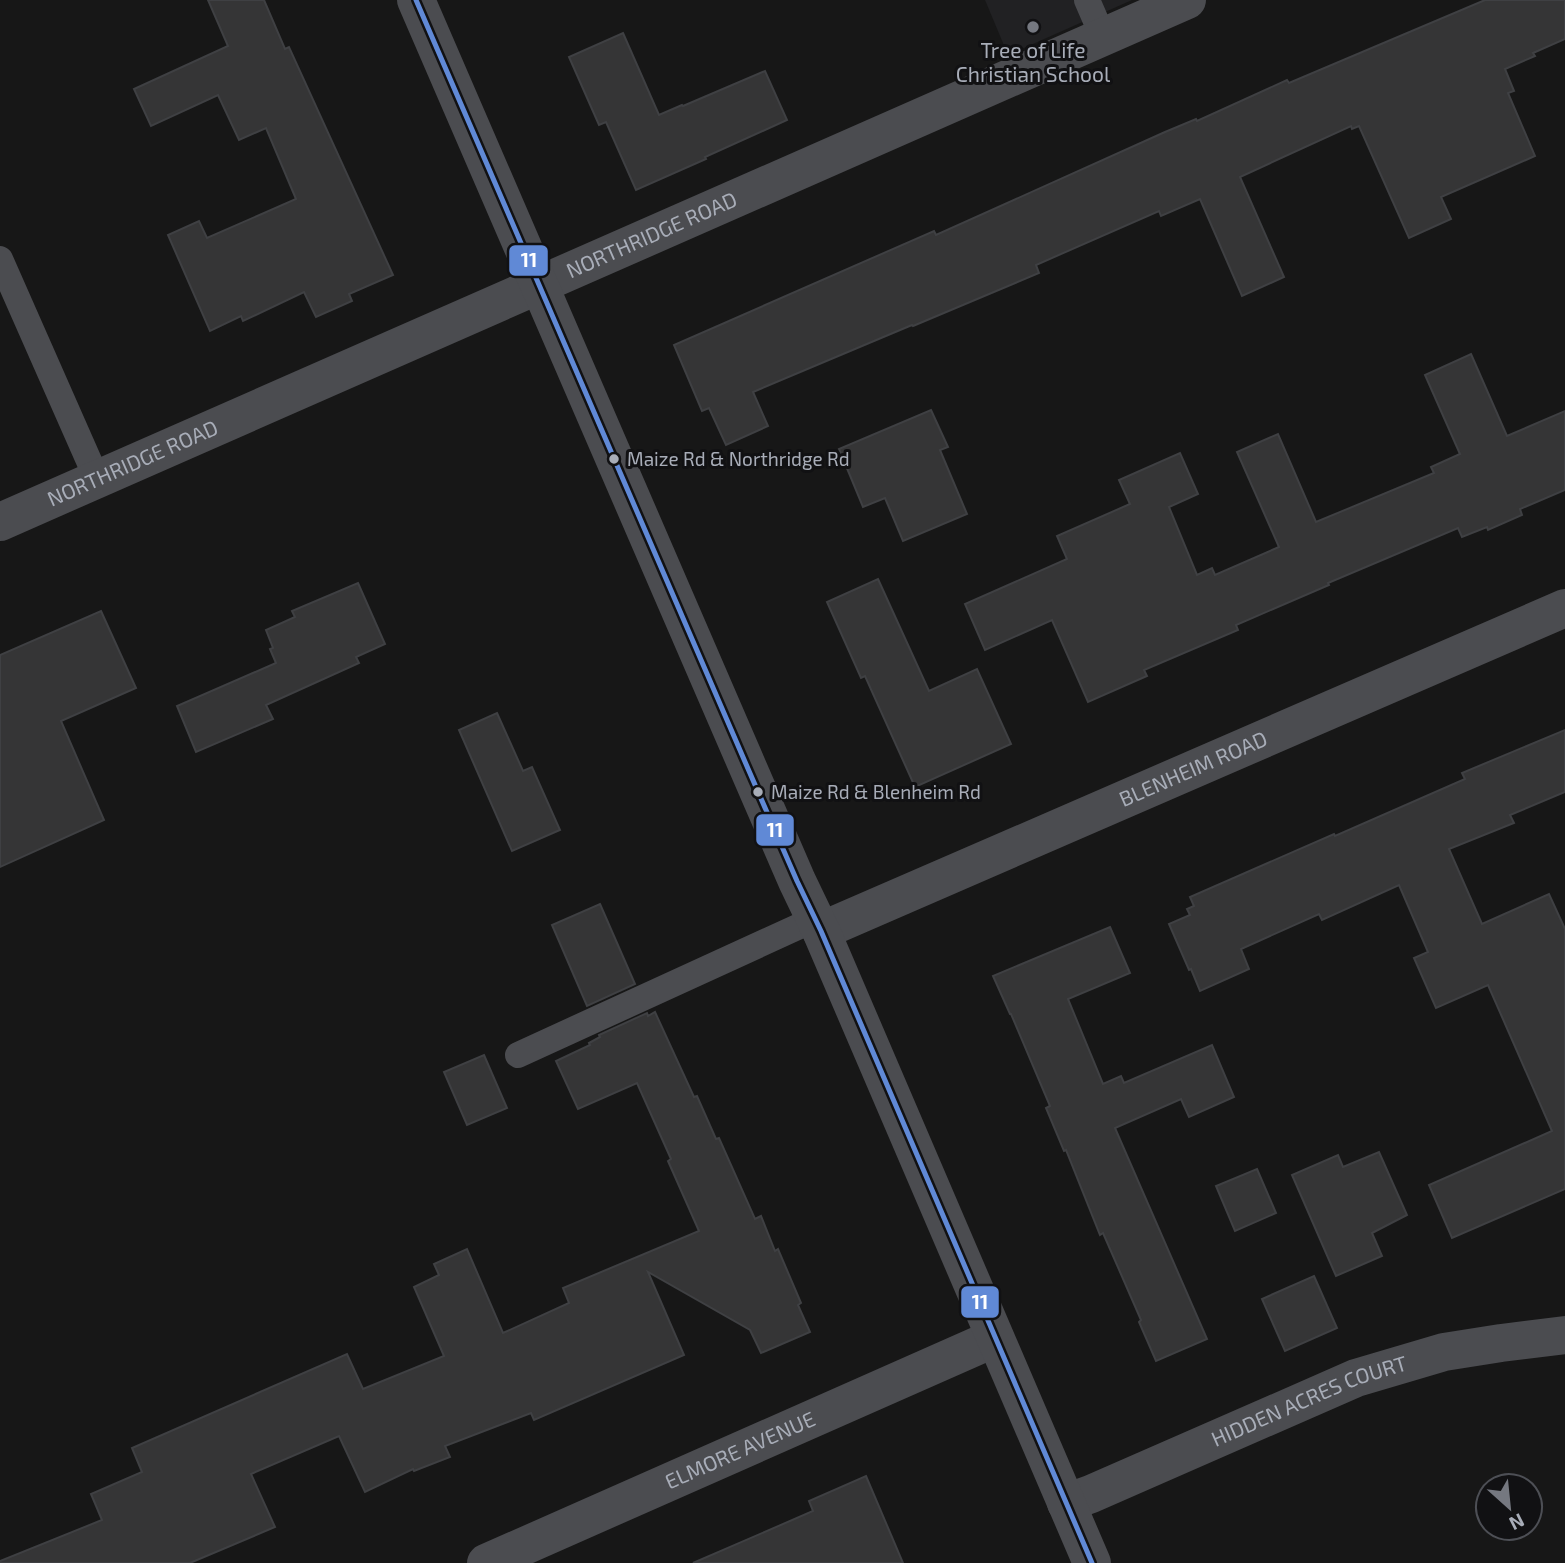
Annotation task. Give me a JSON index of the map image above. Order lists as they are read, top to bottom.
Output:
{
  "streets": {
    "street": [
      "NORTHRIDGE ROAD",
      "BLENHEIM ROAD",
      "HIDDEN ACRES COURT",
      "ELMORE AVENUE"
    ]
  },
  "places": ["Tree of Life Christian School", "Maize Rd & Northridge Rd", "Maize Rd & Blenheim Rd"],
  "lines": ["transit line 11"],
  "north": "bottom right"
}
